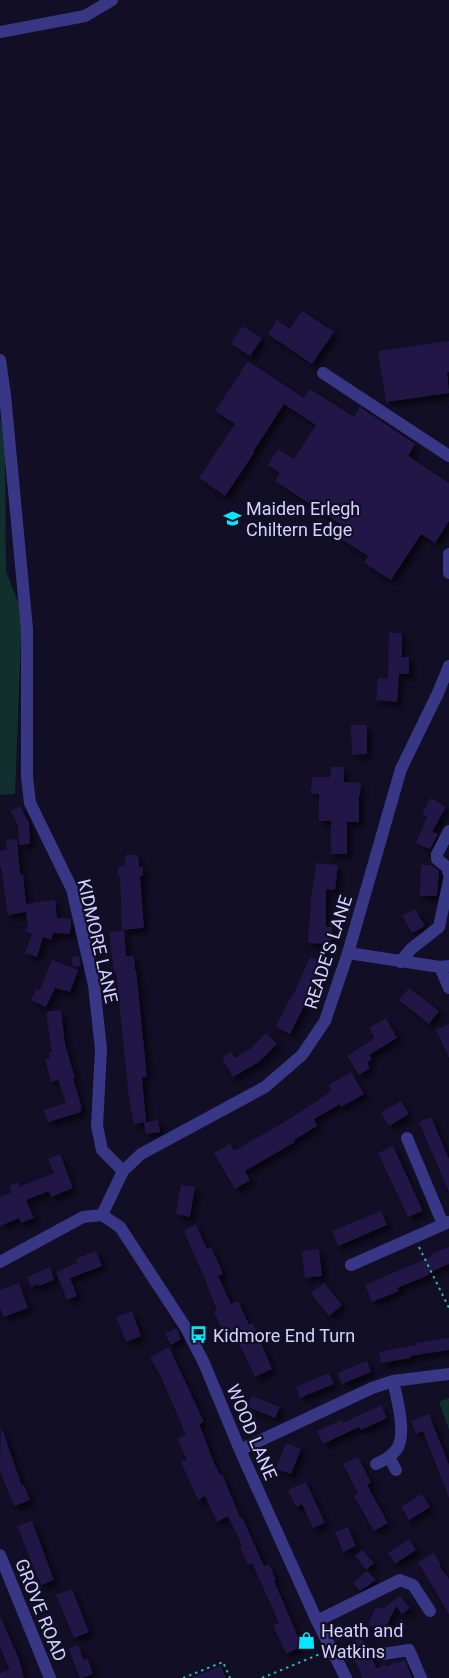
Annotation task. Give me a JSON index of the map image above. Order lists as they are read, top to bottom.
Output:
{
  "streets": {
    "street": [
      "KIDMORE LANE",
      "READE'S LANE",
      "WOOD LANE",
      "GROVE ROAD"
    ]
  },
  "crossings": [
    ["KIDMORE LANE", "READE'S LANE"],
    ["READE'S LANE", "WOOD LANE"]
  ],
  "places": {
    "school or university": ["Maiden Erlegh Chiltern Edge"],
    "bus stop": ["Kidmore End Turn"],
    "shop": ["Heath and Watkins"]
  }
}
